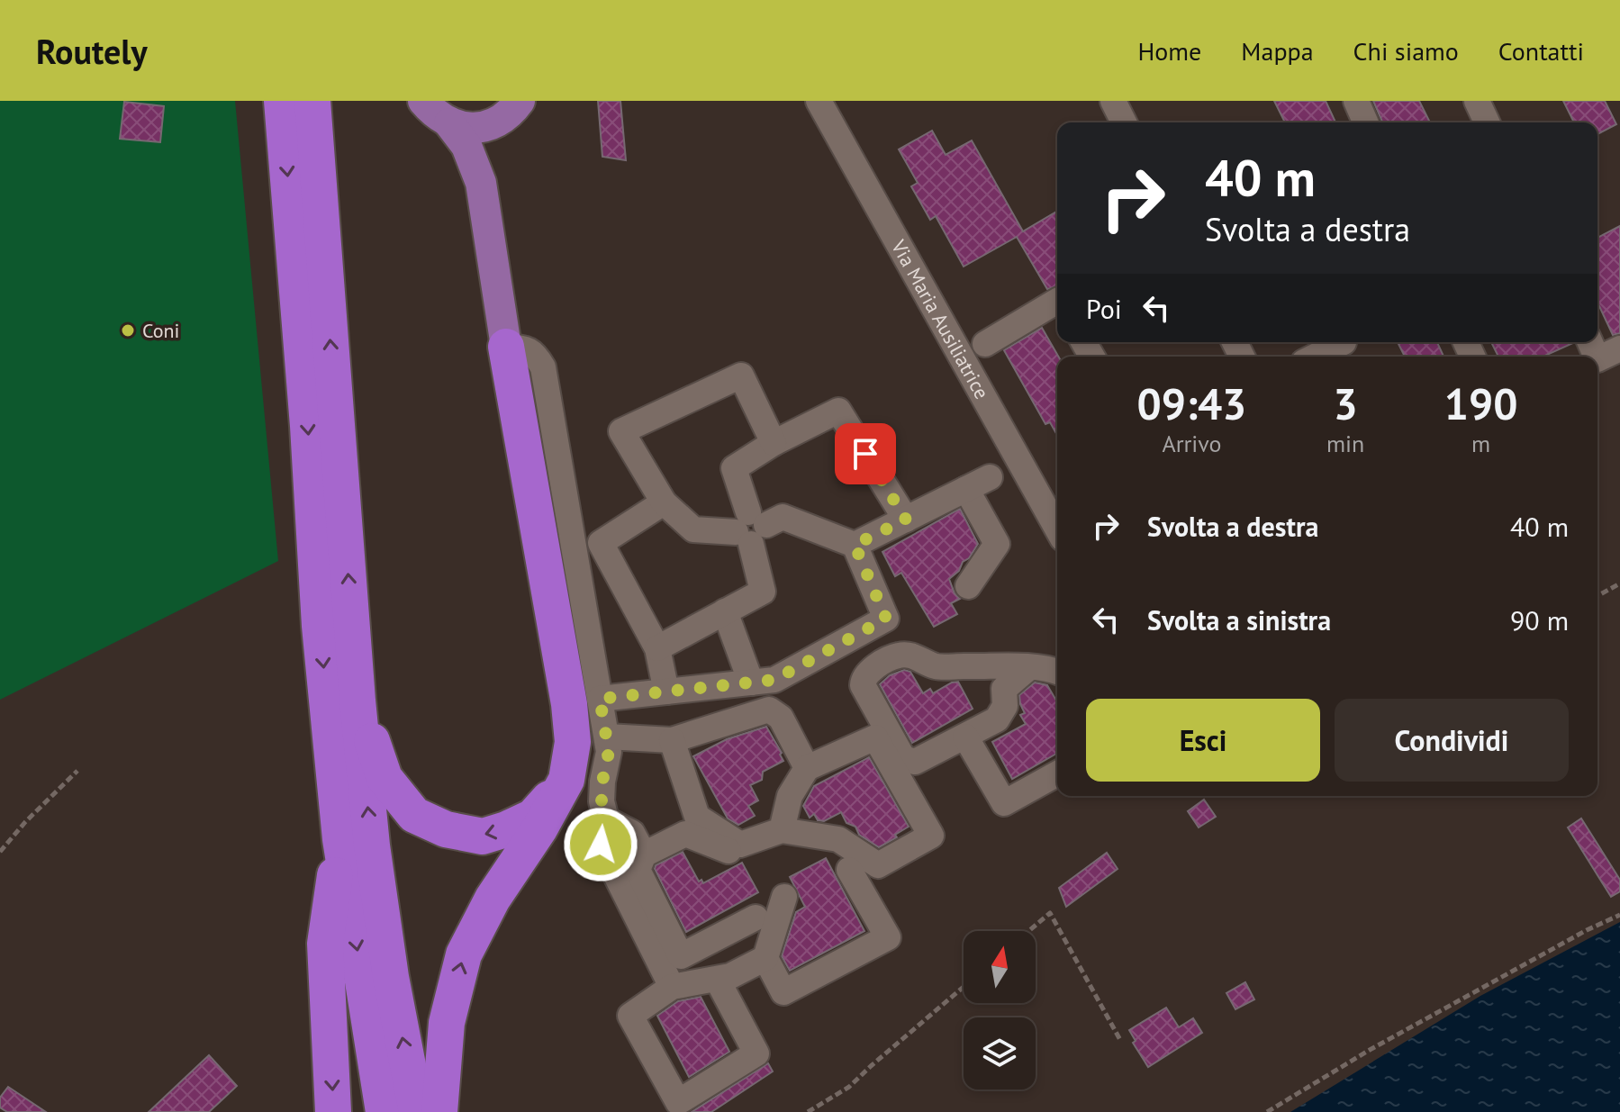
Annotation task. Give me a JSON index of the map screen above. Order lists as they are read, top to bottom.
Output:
{
  "streets": {
    "street": ["Via Maria Ausiliatrice"]
  },
  "places": ["Coni"],
  "north": "top",
  "page": {
    "header": "Routely",
    "nav": [
      "Home",
      "Mappa",
      "Chi siamo",
      "Contatti"
    ],
    "turn": ["40 m", "Svolta a destra"],
    "then": "Poi",
    "eta": [
      "09:43",
      "Arrivo",
      "3",
      "min",
      "190",
      "m"
    ],
    "list": [
      {
        "name": "Svolta a destra",
        "value": "40 m"
      },
      {
        "name": "Svolta a sinistra",
        "value": "90 m"
      }
    ],
    "buttons": ["Esci", "Condividi"]
  }
}
